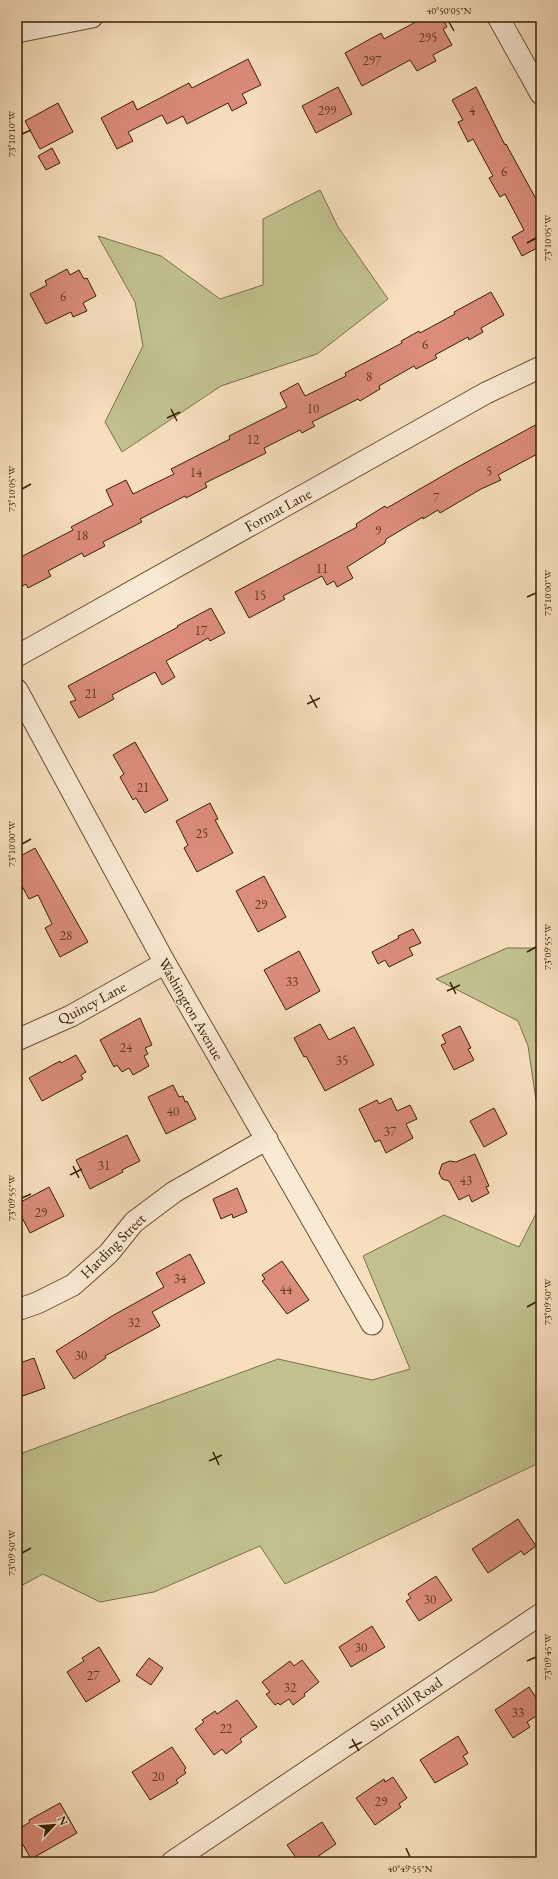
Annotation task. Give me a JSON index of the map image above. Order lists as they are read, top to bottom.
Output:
{
  "streets": {
    "street": [
      "Format Lane",
      "Quincy Lane",
      "Washington Avenue",
      "Harding Street",
      "Sun Hill Road"
    ]
  },
  "crossings": [
    ["Quincy Lane", "Washington Avenue"],
    ["Washington Avenue", "Harding Street"]
  ],
  "house_numbers": [
    "295",
    "297",
    "299",
    "4",
    "6",
    "6",
    "6",
    "8",
    "10",
    "12",
    "5",
    "14",
    "7",
    "9",
    "18",
    "11",
    "15",
    "17",
    "21",
    "21",
    "25",
    "29",
    "28",
    "33",
    "24",
    "35",
    "40",
    "37",
    "31",
    "43",
    "29",
    "34",
    "44",
    "32",
    "30",
    "30",
    "30",
    "27",
    "32",
    "33",
    "22",
    "20",
    "29"
  ],
  "north": "top right",
  "coordinates": [
    "40°50'05\"N",
    "73°10'10\"W",
    "73°10'05\"W",
    "73°10'00\"W",
    "73°09'55\"W",
    "73°09'50\"W",
    "73°09'45\"W",
    "40°49'55\"N"
  ]
}
